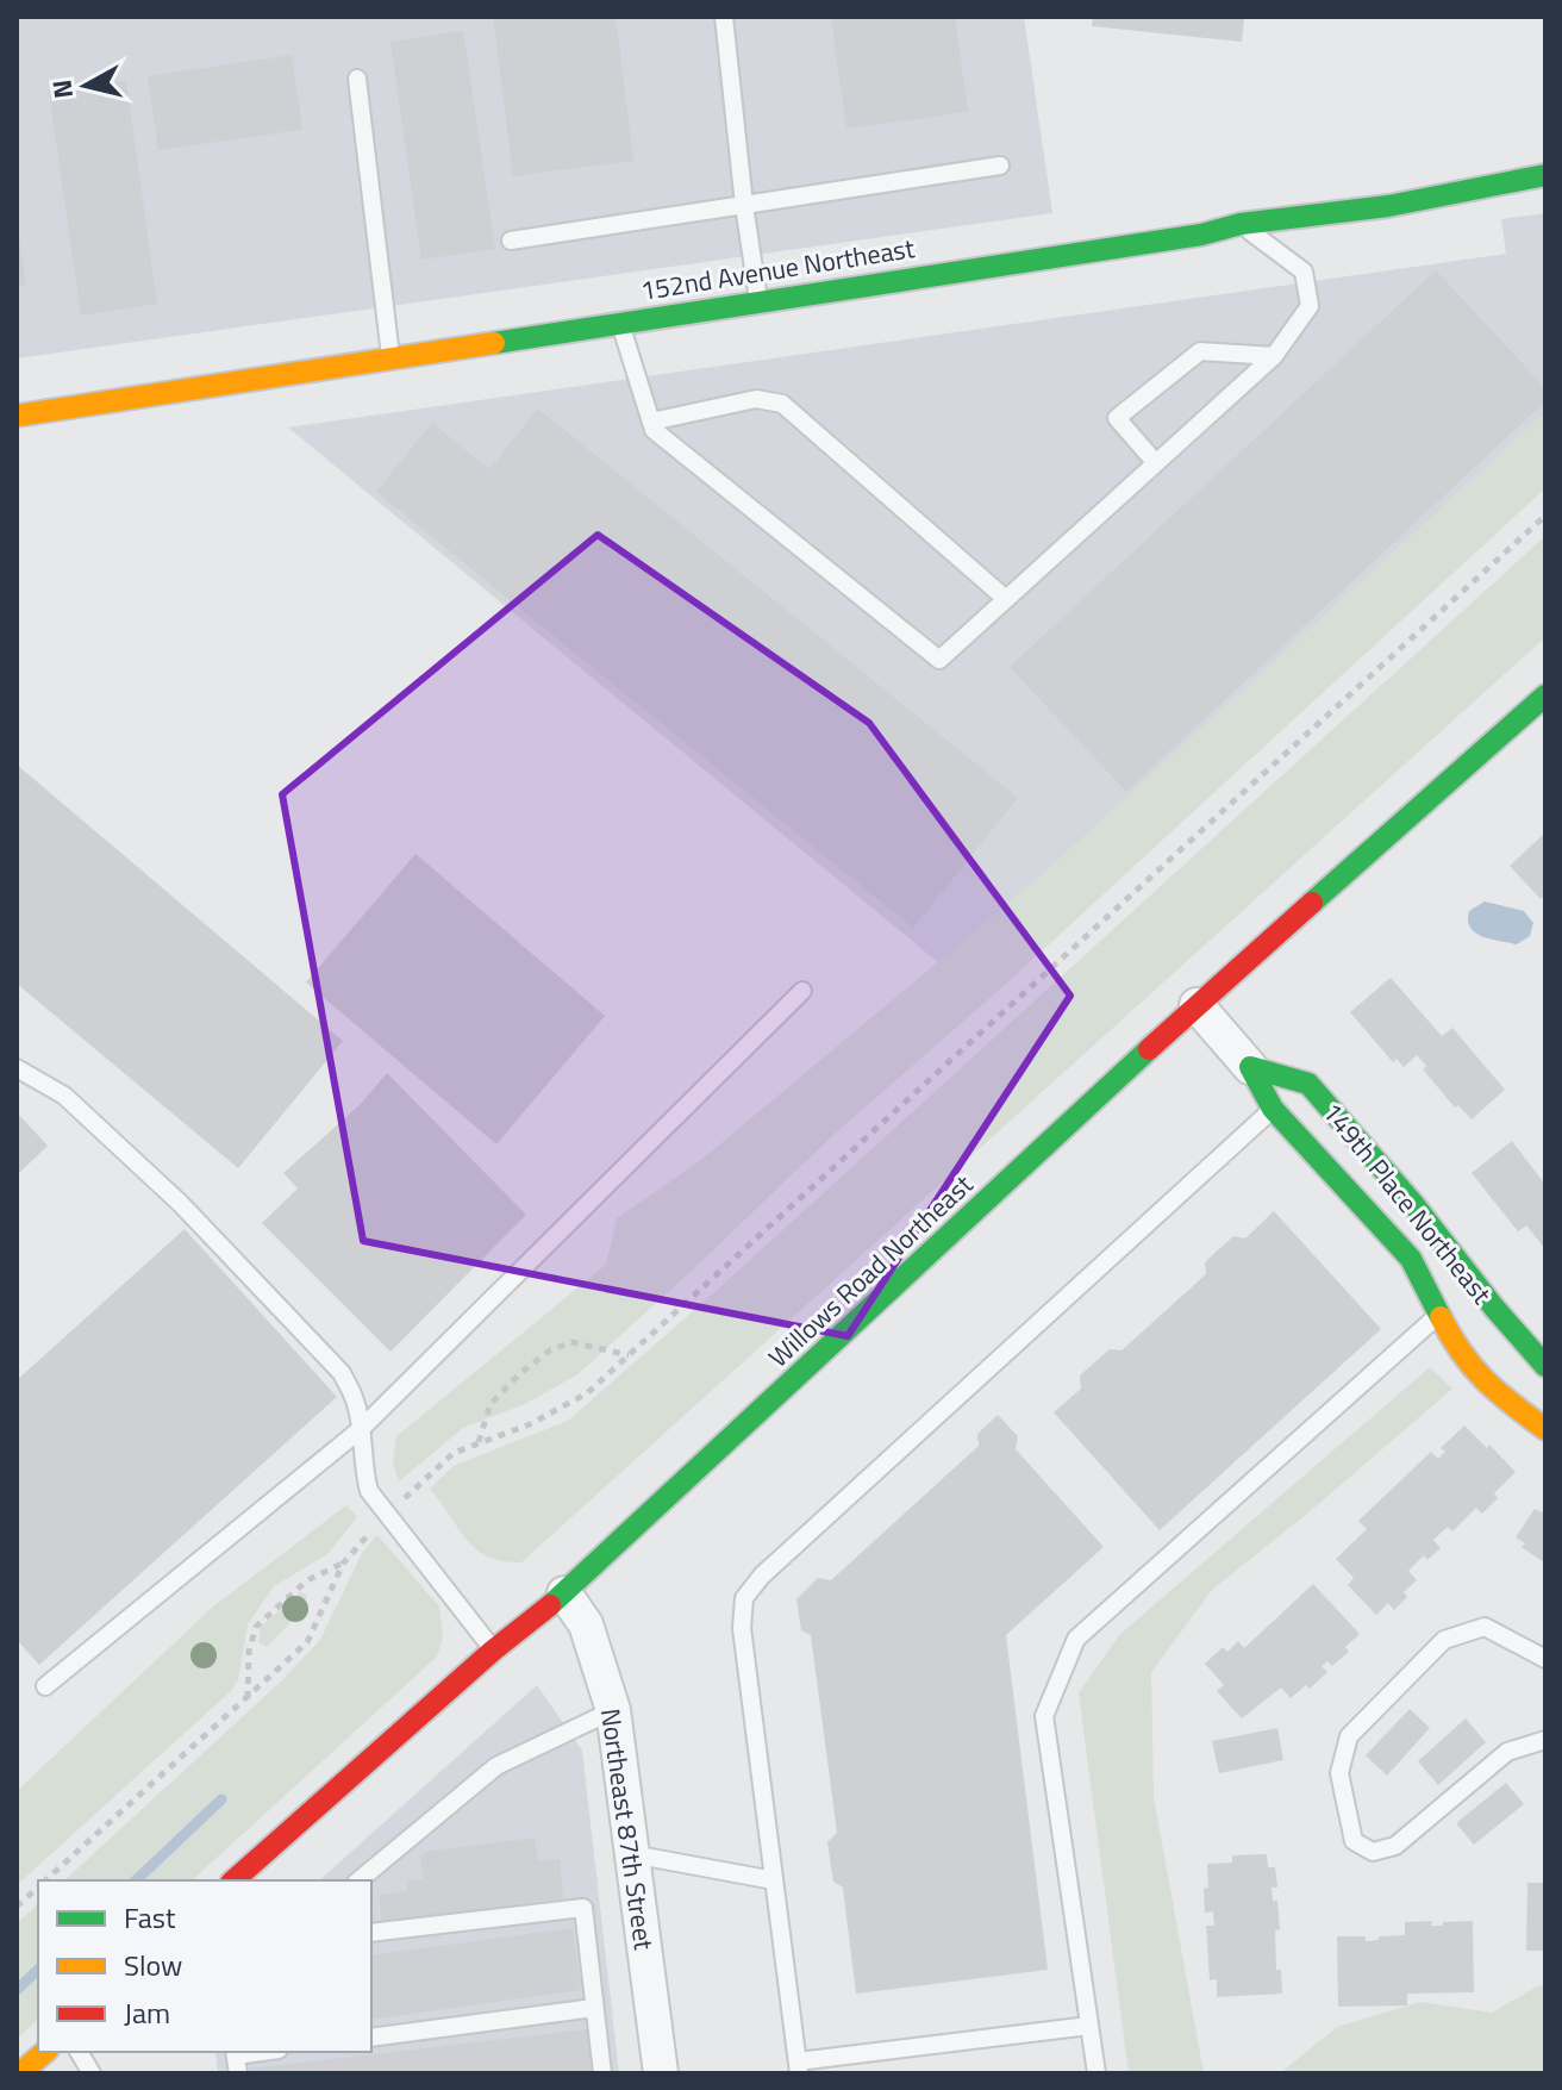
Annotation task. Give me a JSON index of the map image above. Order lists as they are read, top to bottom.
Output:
{
  "streets": {
    "street": [
      "152nd Avenue Northeast",
      "149th Place Northeast",
      "Willows Road Northeast",
      "Northeast 87th Street"
    ]
  },
  "crossings": [
    ["149th Place Northeast", "Willows Road Northeast"],
    ["Willows Road Northeast", "Northeast 87th Street"]
  ],
  "legend": ["Fast", "Slow", "Jam"],
  "north": "left"
}
